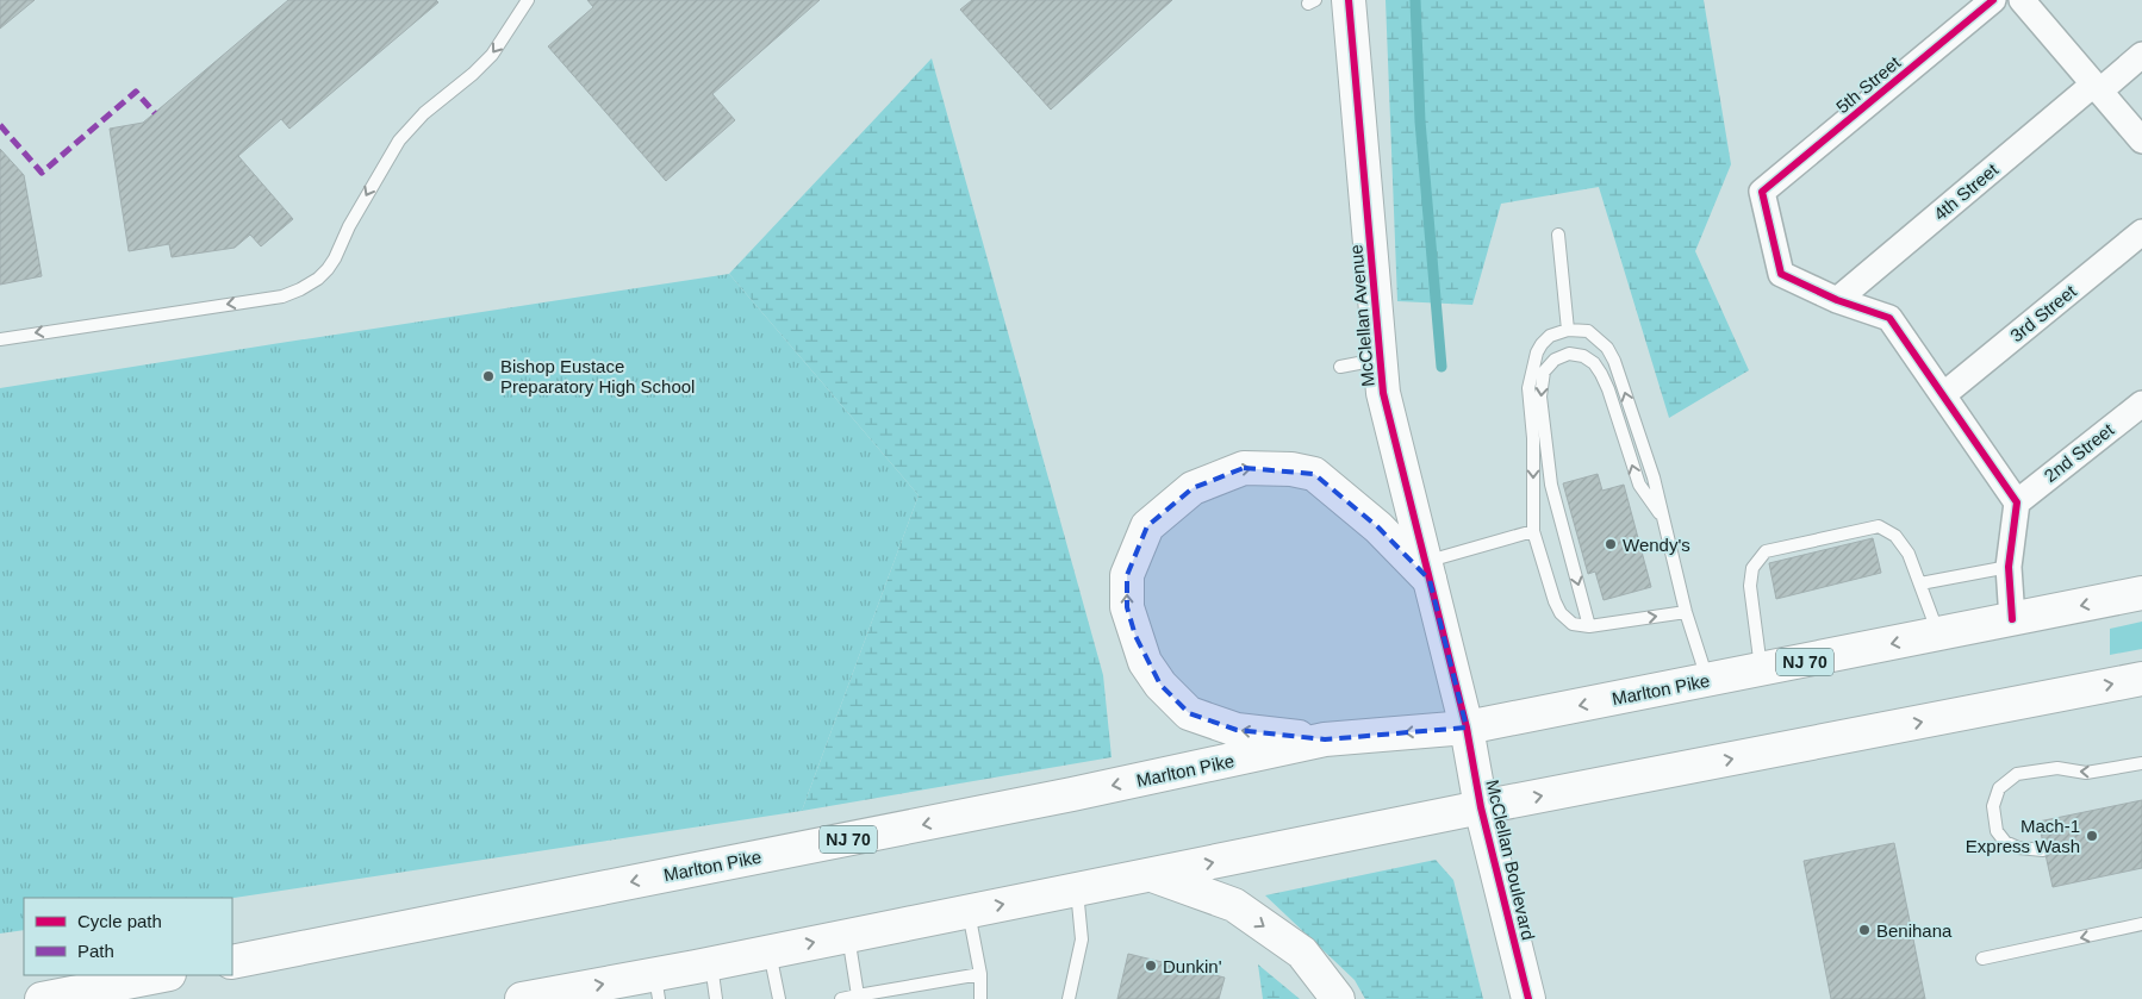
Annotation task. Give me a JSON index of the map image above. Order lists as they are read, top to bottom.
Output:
{
  "streets": {
    "main road": [
      "McClellan Avenue",
      "NJ 70",
      "Marlton Pike",
      "McClellan Boulevard"
    ],
    "street": [
      "5th Street",
      "4th Street",
      "3rd Street",
      "2nd Street"
    ]
  },
  "crossings": [
    ["5th Street", "4th Street"],
    ["McClellan Avenue", "Marlton Pike"],
    ["McClellan Avenue", "McClellan Boulevard"],
    ["Marlton Pike", "McClellan Boulevard"]
  ],
  "places": [
    "Bishop Eustace Preparatory High School",
    "Wendy's",
    "Mach-1 Express Wash",
    "Benihana",
    "Dunkin'"
  ],
  "legend": ["Cycle path", "Path"]
}
